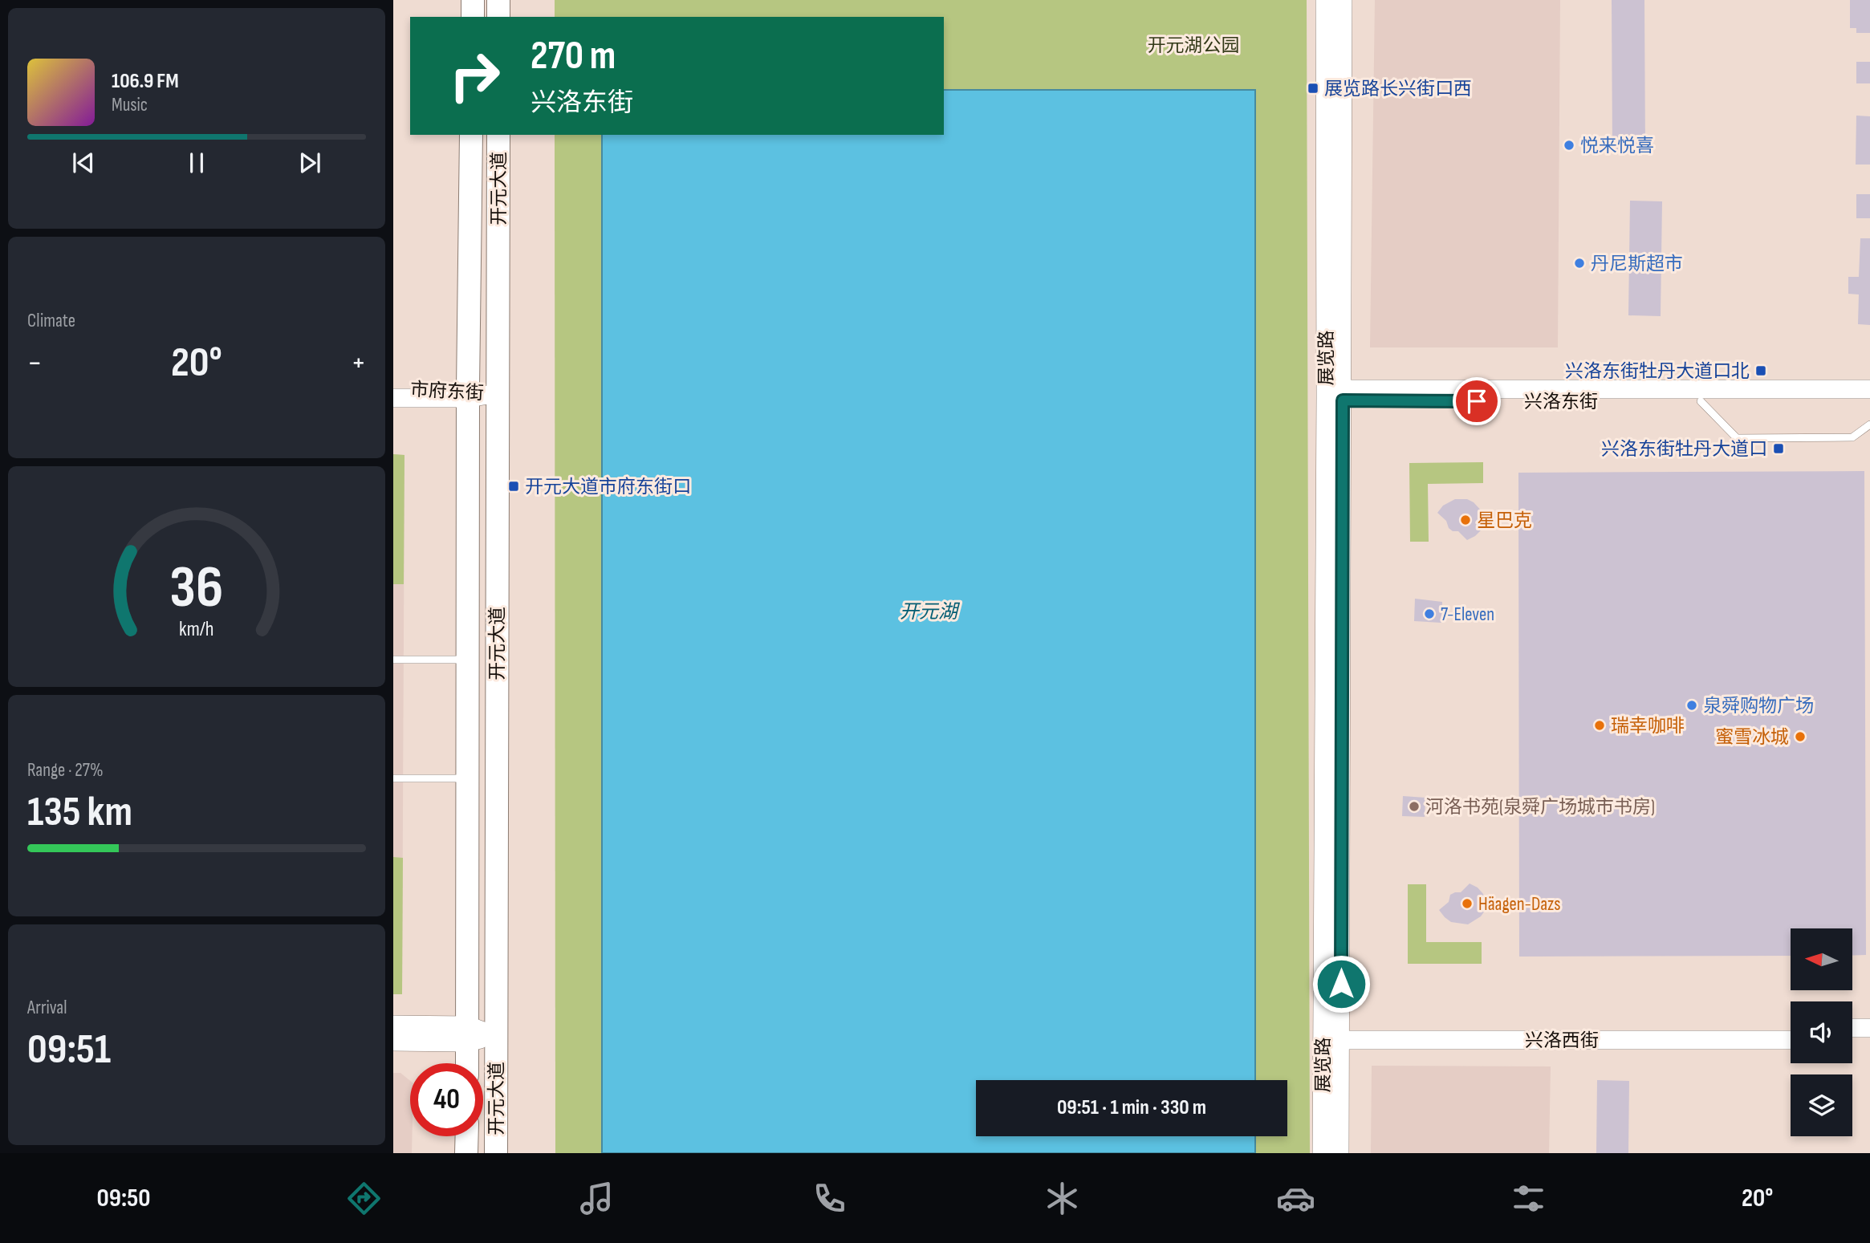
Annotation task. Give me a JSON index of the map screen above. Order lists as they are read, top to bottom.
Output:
{
  "streets": {
    "main road": ["开元大道"],
    "street": [
      "展览路",
      "市府东街",
      "兴洛东街",
      "兴洛西街"
    ]
  },
  "crossings": [
    ["开元大道", "市府东街"],
    ["展览路", "兴洛东街"],
    ["展览路", "兴洛西街"]
  ],
  "water": ["开元湖"],
  "parks": ["开元湖公园"],
  "places": {
    "transit": [
      "展览路长兴街口西",
      "兴洛东街牡丹大道口北",
      "兴洛东街牡丹大道口",
      "开元大道市府东街口"
    ],
    "other": [
      "悦来悦喜",
      "丹尼斯超市",
      "星巴克",
      "7-Eleven",
      "泉舜购物广场",
      "瑞幸咖啡",
      "蜜雪冰城",
      "河洛书苑(泉舜广场城市书房)",
      "Häagen-Dazs"
    ]
  },
  "north": "left",
  "page": {
    "turn": ["270 m", "兴洛东街"],
    "song": ["106.9 FM", "Music"],
    "tile": [
      "Climate",
      ["Range · 27%", "135 km"],
      ["Arrival", "09:51"]
    ],
    "heat": ["−", "20°", "+"],
    "limit": "40",
    "trip": "09:51 · 1 min · 330 m",
    "tabs": ["09:50", "20°"],
    "gauge": ["36", "km/h"]
  }
}
